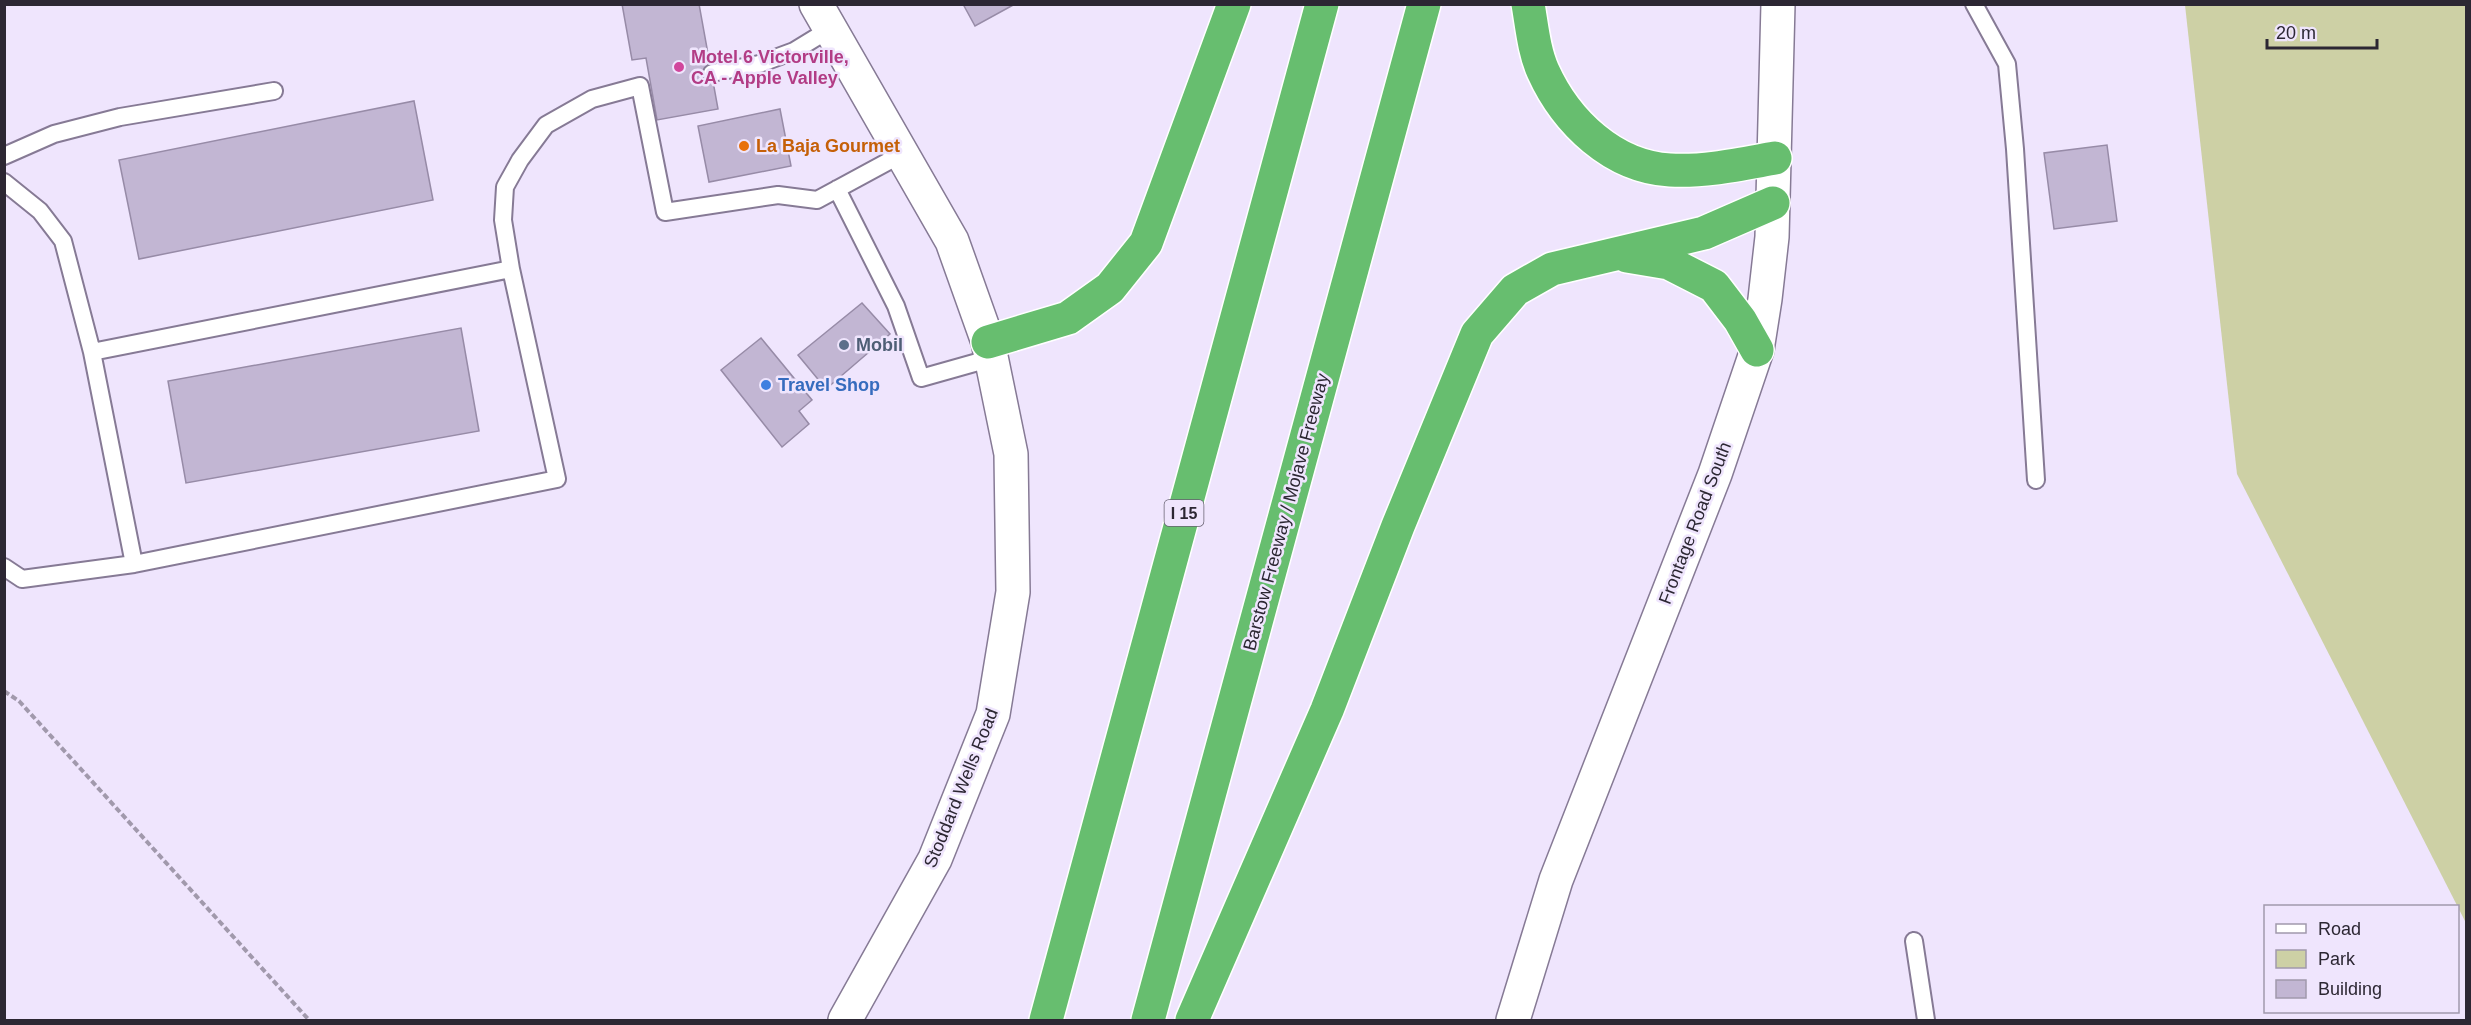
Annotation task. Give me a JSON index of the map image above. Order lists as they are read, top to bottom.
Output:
{
  "streets": {
    "highway": ["Barstow Freeway / Mojave Freeway", "I 15"],
    "street": ["Frontage Road South", "Stoddard Wells Road"]
  },
  "places": [
    "Motel 6 Victorville, CA - Apple Valley",
    "La Baja Gourmet",
    "Mobil",
    "Travel Shop"
  ],
  "legend": ["Road", "Park", "Building"],
  "scale_bar": "20 m"
}
